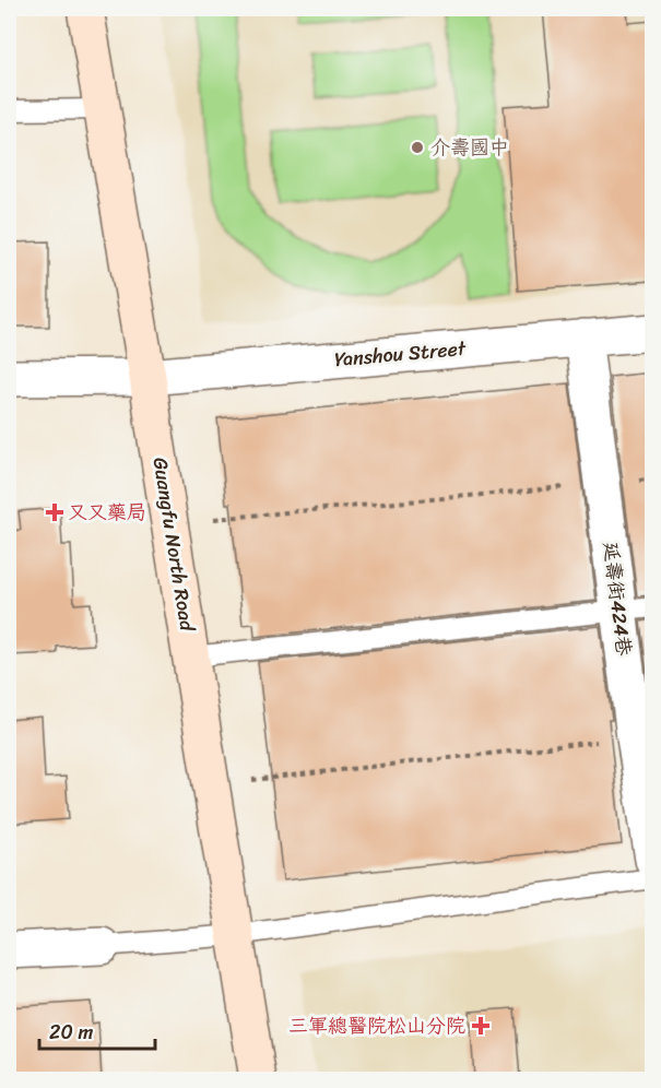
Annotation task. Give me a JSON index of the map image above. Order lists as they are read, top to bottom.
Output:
{
  "streets": {
    "street": ["Yanshou Street", "Guangfu North Road", "延壽街424巷"]
  },
  "crossings": [
    ["Yanshou Street", "Guangfu North Road"],
    ["Yanshou Street", "延壽街424巷"]
  ],
  "places": {
    "other": ["介壽國中"],
    "health": ["又又藥局", "三軍總醫院松山分院"]
  },
  "scale_bar": "20 m"
}
